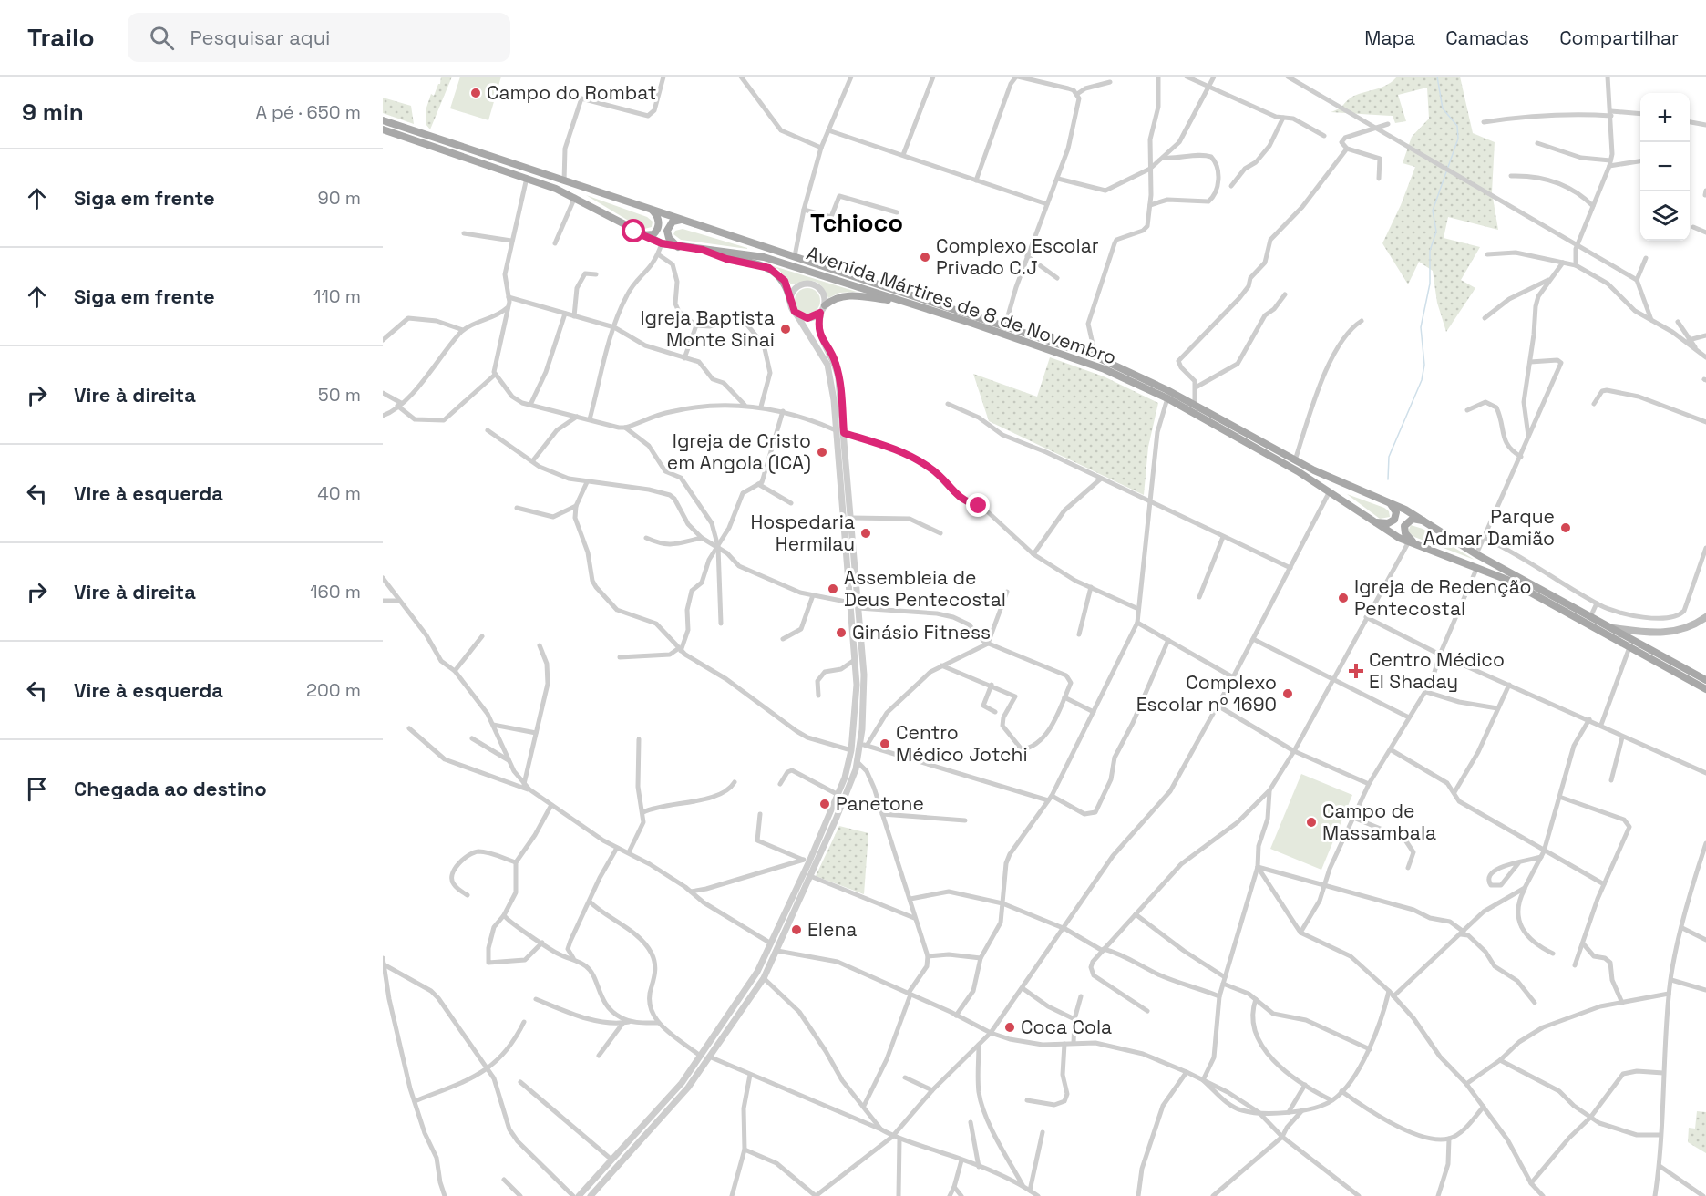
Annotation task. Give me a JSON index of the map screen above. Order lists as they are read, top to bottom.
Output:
{
  "streets": {
    "main road": ["Avenida Mártires de 8 de Novembro"]
  },
  "districts": ["Tchioco"],
  "places": {
    "other": [
      "Campo do Rombat",
      "Complexo Escolar Privado C.J",
      "Igreja Baptista Monte Sinai",
      "Igreja de Cristo em Angola (ICA)",
      "Parque Admar Damião",
      "Hospedaria Hermilau",
      "Assembleia de Deus Pentecostal",
      "Igreja de Redenção Pentecostal",
      "Ginásio Fitness",
      "Complexo Escolar nº 1690",
      "Centro Médico Jotchi",
      "Panetone",
      "Campo de Massambala",
      "Elena",
      "Coca Cola"
    ],
    "health": ["Centro Médico El Shaday"]
  },
  "page": {
    "header": "Trailo",
    "search": "Pesquisar aqui",
    "nav": ["Mapa", "Camadas", "Compartilhar"],
    "heading": ["9 min", "A pé · 650 m"],
    "map_buttons": ["+", "−"],
    "list": [
      ["Siga em frente", "90 m"],
      ["Siga em frente", "110 m"],
      ["Vire à direita", "50 m"],
      ["Vire à esquerda", "40 m"],
      ["Vire à direita", "160 m"],
      ["Vire à esquerda", "200 m"],
      "Chegada ao destino"
    ]
  }
}
